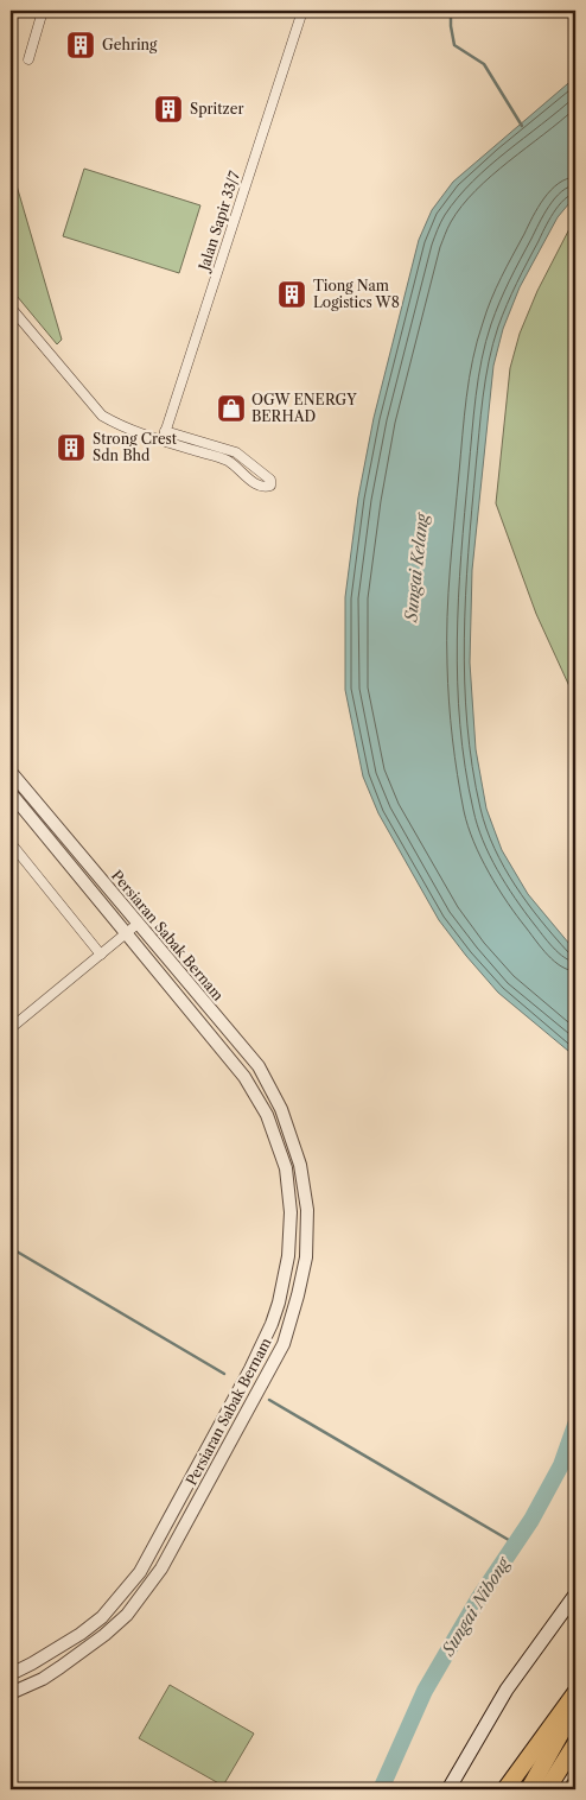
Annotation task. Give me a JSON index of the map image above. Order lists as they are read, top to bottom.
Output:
{
  "streets": {
    "street": ["Jalan Sapir 33/7", "Persiaran Sabak Bernam"]
  },
  "water": ["Sungai Kelang", "Sungai Nibong"],
  "places": {
    "building": [
      "Gehring",
      "Spritzer",
      "Tiong Nam Logistics W8",
      "Strong Crest Sdn Bhd"
    ],
    "shop": ["OGW ENERGY BERHAD"]
  }
}
